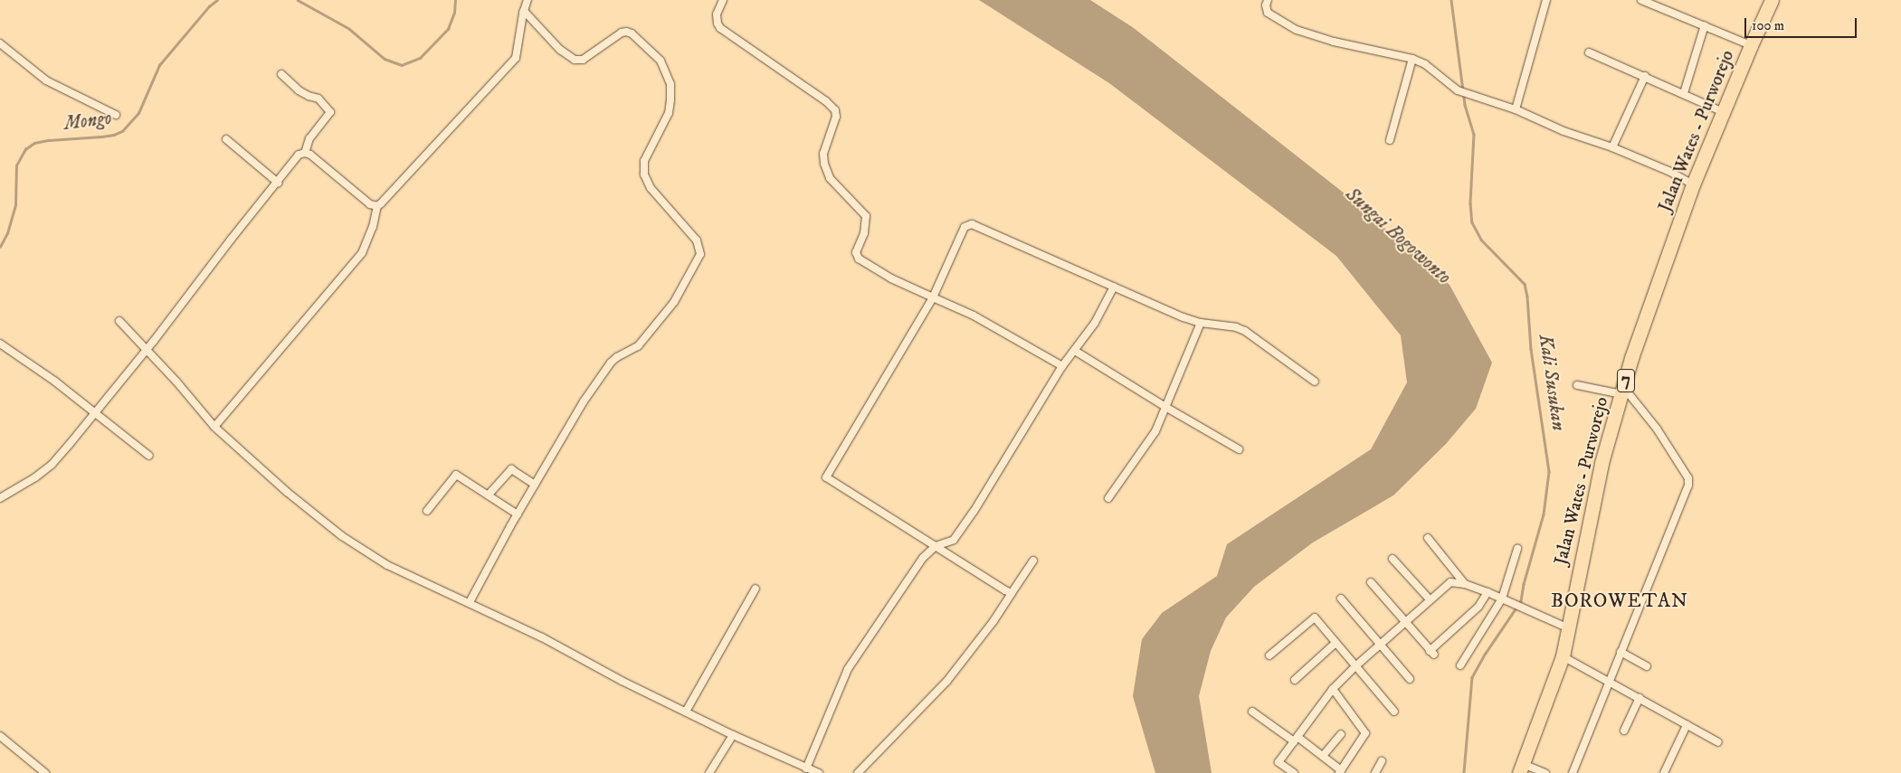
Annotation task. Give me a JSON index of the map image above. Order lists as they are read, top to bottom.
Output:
{
  "streets": {
    "highway": ["Jalan Wates - Purworejo", "7"]
  },
  "districts": ["BOROWETAN"],
  "water": ["Mongo", "Sungai Bogowonto", "Kali Susukan"],
  "scale_bar": "100 m"
}
